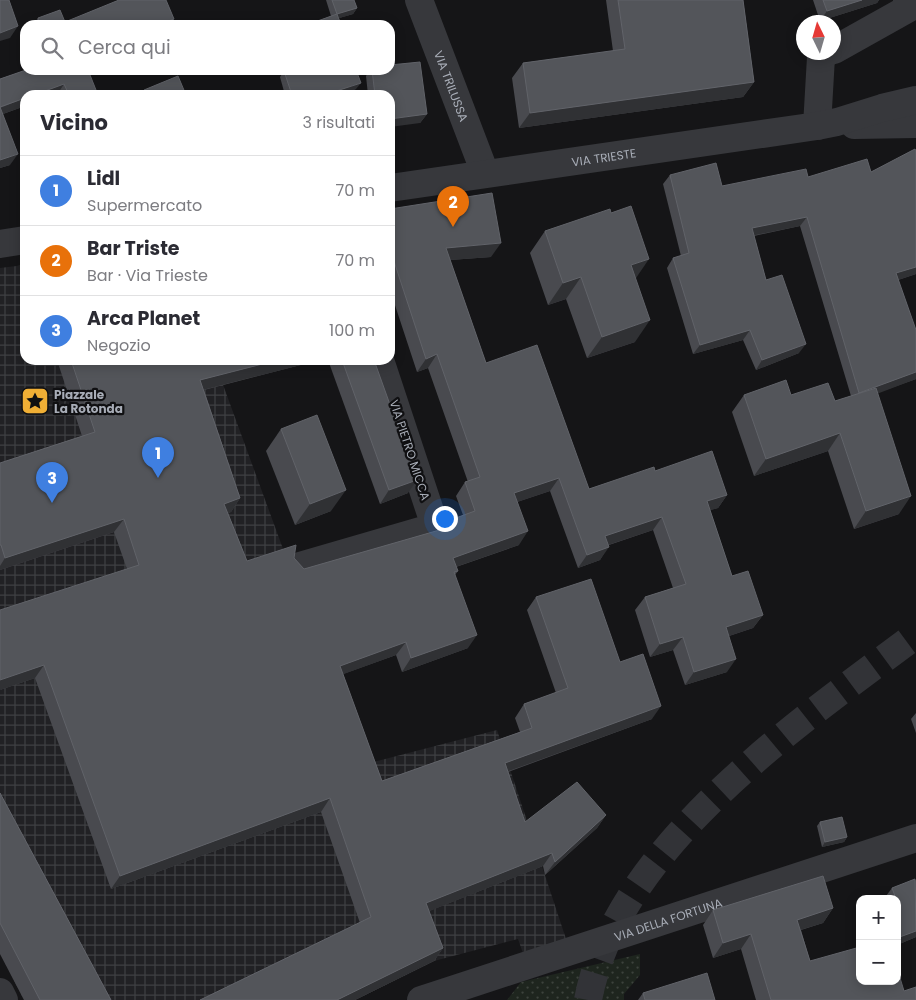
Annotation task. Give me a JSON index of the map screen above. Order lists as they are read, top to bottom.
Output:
{
  "streets": {
    "street": [
      "VIA TRILUSSA",
      "VIA TRIESTE",
      "VIA PIETRO MICCA",
      "VIA DELLA FORTUNA"
    ]
  },
  "crossings": [
    ["VIA TRILUSSA", "VIA TRIESTE"]
  ],
  "places": {
    "place": ["Piazzale La Rotonda"]
  },
  "north": "top",
  "page": {
    "search": "Cerca qui",
    "heading": ["Vicino", "3 risultati"],
    "list": [
      {
        "mark": "1",
        "name": "Lidl",
        "note": "Supermercato",
        "value": "70 m"
      },
      {
        "mark": "2",
        "name": "Bar Triste",
        "note": "Bar · Via Trieste",
        "value": "70 m"
      },
      {
        "mark": "3",
        "name": "Arca Planet",
        "note": "Negozio",
        "value": "100 m"
      }
    ],
    "pins": ["2", "1", "3"],
    "map_buttons": ["+", "−"]
  }
}
